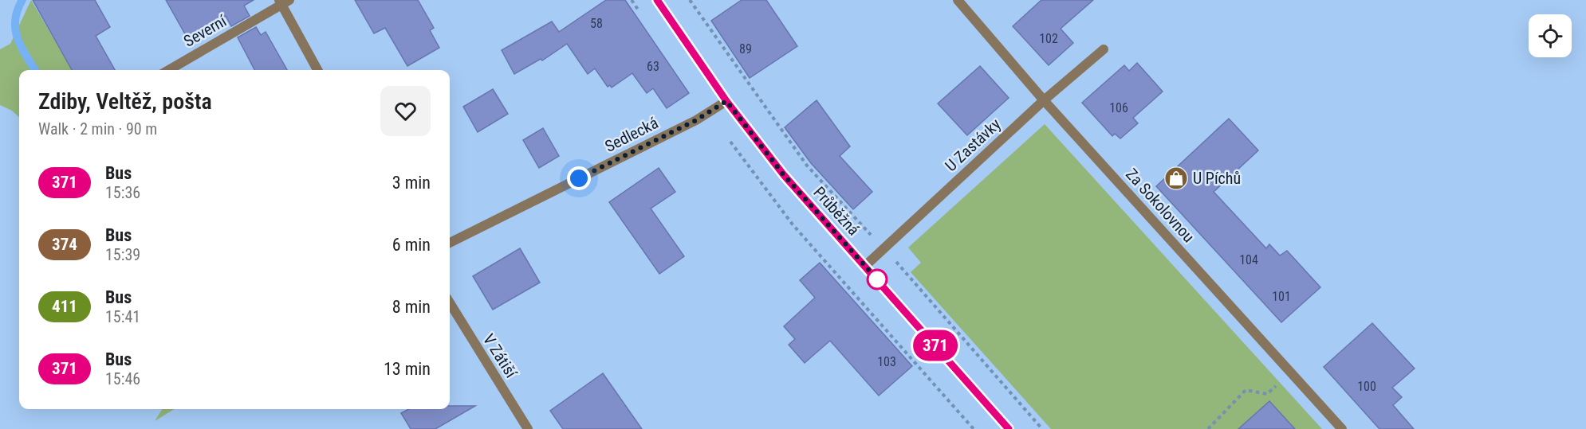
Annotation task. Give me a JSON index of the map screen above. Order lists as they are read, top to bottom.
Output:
{
  "streets": {
    "street": [
      "Severní",
      "Sedlecká",
      "U Zastávky",
      "Za Sokolovnou",
      "Průběžná",
      "V Zátiší"
    ]
  },
  "crossings": [
    ["Sedlecká", "Průběžná"],
    ["U Zastávky", "Za Sokolovnou"],
    ["U Zastávky", "Průběžná"]
  ],
  "places": {
    "shop": ["U Píchů"]
  },
  "lines": ["bus line 371"],
  "house_numbers": [
    "58",
    "102",
    "89",
    "63",
    "106",
    "104",
    "101",
    "103",
    "100"
  ],
  "page": {
    "on_map": "371",
    "heading": ["Zdiby, Veltěž, pošta", "Walk · 2 min · 90 m"],
    "list": [
      {
        "mark": "371",
        "name": "Bus",
        "note": "15:36",
        "value": "3 min"
      },
      {
        "mark": "374",
        "name": "Bus",
        "note": "15:39",
        "value": "6 min"
      },
      {
        "mark": "411",
        "name": "Bus",
        "note": "15:41",
        "value": "8 min"
      },
      {
        "mark": "371",
        "name": "Bus",
        "note": "15:46",
        "value": "13 min"
      }
    ]
  }
}
